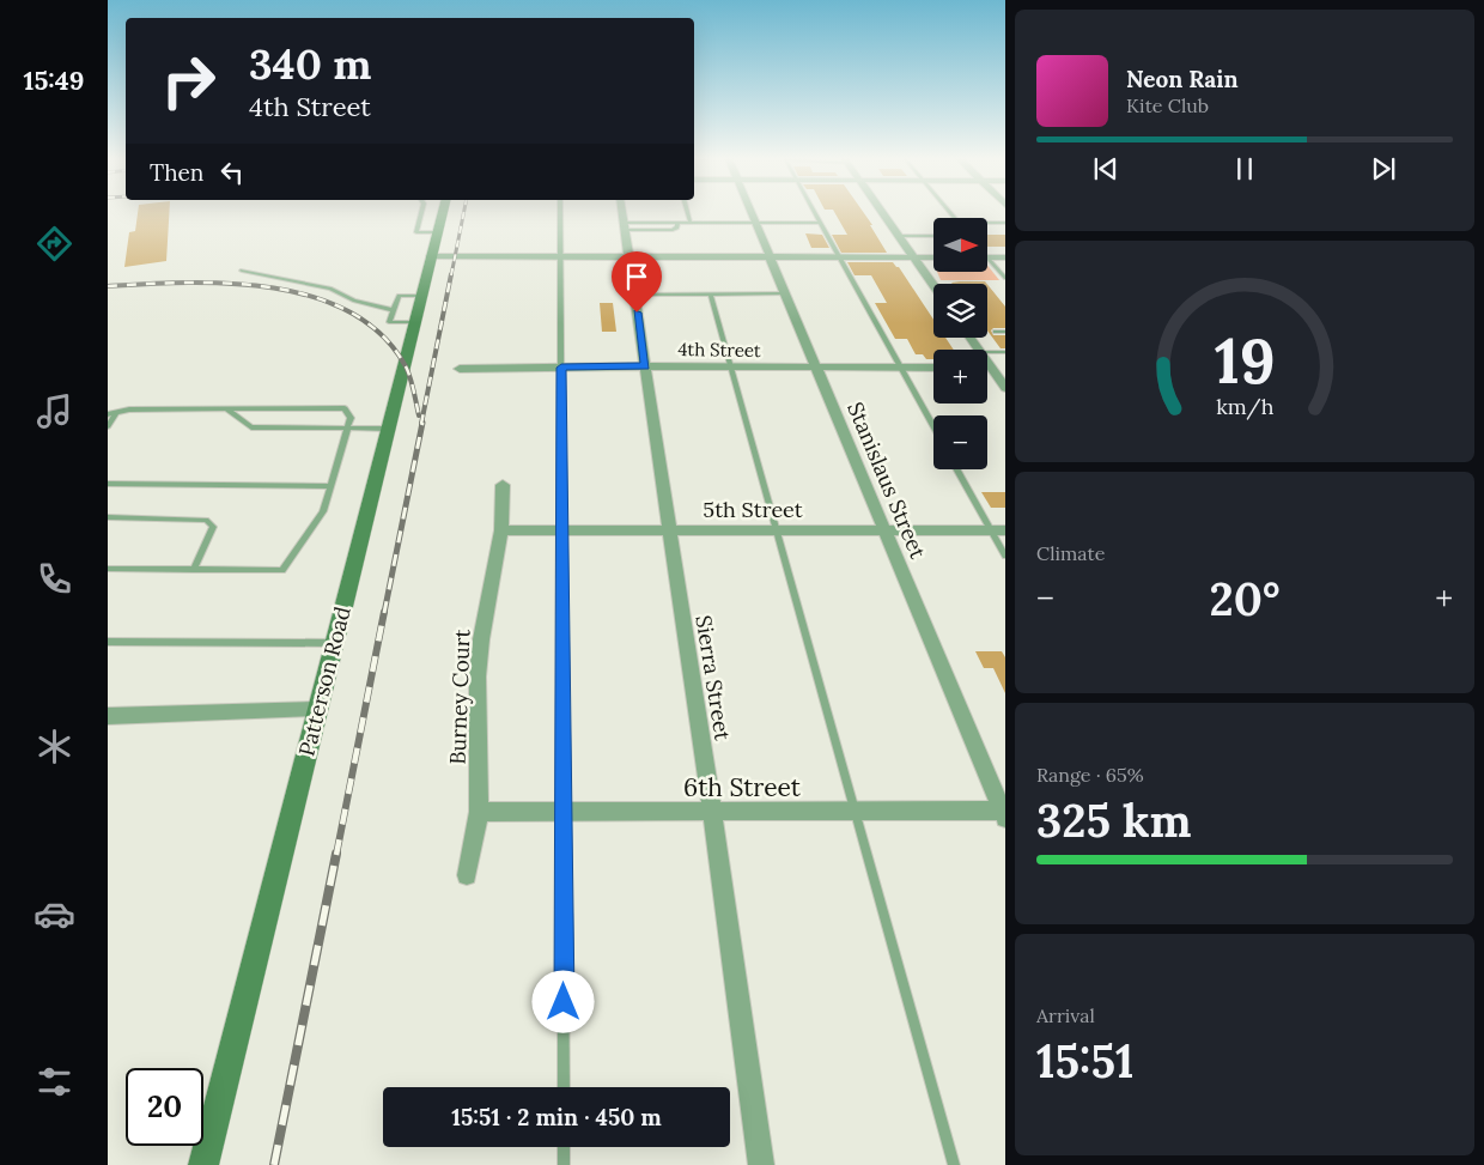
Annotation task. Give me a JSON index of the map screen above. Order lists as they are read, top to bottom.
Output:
{
  "streets": {
    "main road": ["Patterson Road"],
    "street": [
      "4th Street",
      "Stanislaus Street",
      "5th Street",
      "Sierra Street",
      "Burney Court",
      "6th Street"
    ]
  },
  "crossings": [
    ["4th Street", "Stanislaus Street"],
    ["4th Street", "Sierra Street"],
    ["Stanislaus Street", "5th Street"],
    ["Stanislaus Street", "6th Street"],
    ["5th Street", "Sierra Street"],
    ["5th Street", "Burney Court"],
    ["Sierra Street", "6th Street"],
    ["Burney Court", "6th Street"]
  ],
  "north": "right",
  "page": {
    "tabs": "15:49",
    "turn": ["340 m", "4th Street"],
    "song": ["Neon Rain", "Kite Club"],
    "then": "Then",
    "map_buttons": ["+", "−"],
    "tile": [
      "Climate",
      ["Range · 65%", "325 km"],
      ["Arrival", "15:51"]
    ],
    "heat": ["−", "20°", "+"],
    "limit": "20",
    "trip": "15:51 · 2 min · 450 m",
    "gauge": ["19", "km/h"]
  }
}
